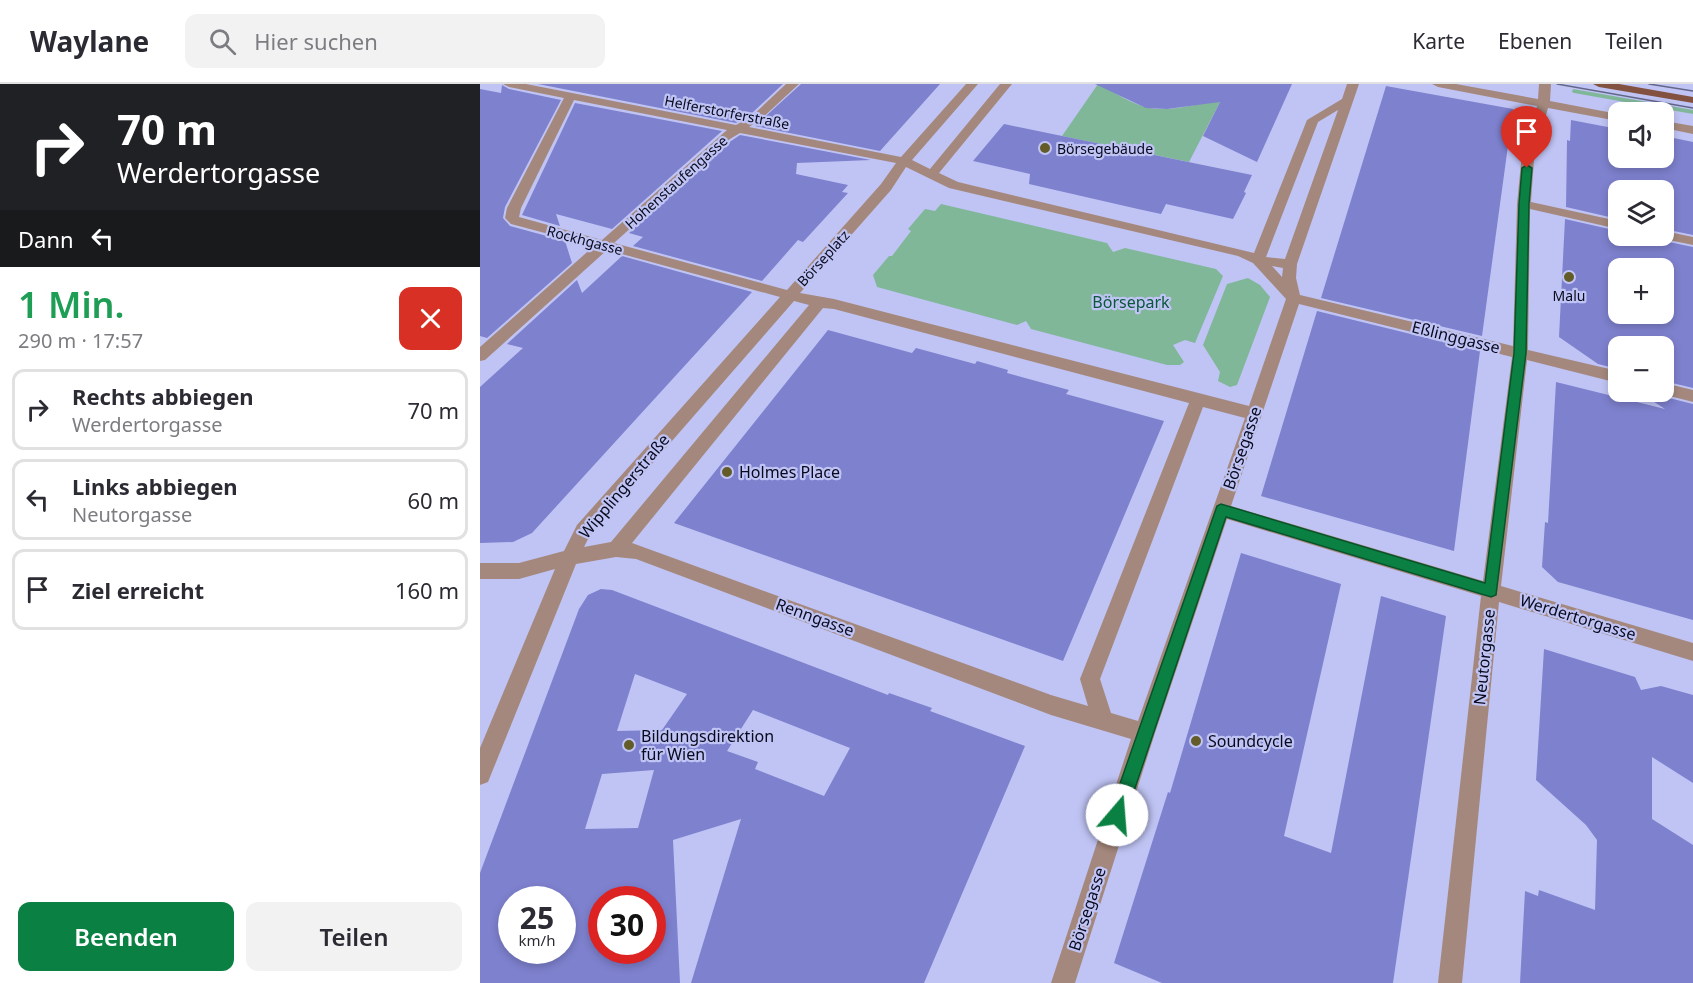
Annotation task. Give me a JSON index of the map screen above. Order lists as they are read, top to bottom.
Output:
{
  "streets": {
    "street": [
      "Helferstorferstraße",
      "Hohenstaufengasse",
      "Rockhgasse",
      "Börseplatz",
      "Eßlinggasse",
      "Börsegasse",
      "Wipplingerstraße",
      "Renngasse",
      "Werdertorgasse",
      "Neutorgasse"
    ]
  },
  "crossings": [
    ["Helferstorferstraße", "Hohenstaufengasse"],
    ["Helferstorferstraße", "Rockhgasse"],
    ["Helferstorferstraße", "Börseplatz"],
    ["Hohenstaufengasse", "Rockhgasse"],
    ["Rockhgasse", "Börseplatz"],
    ["Rockhgasse", "Wipplingerstraße"],
    ["Börseplatz", "Börsegasse"],
    ["Börseplatz", "Wipplingerstraße"],
    ["Eßlinggasse", "Börsegasse"],
    ["Eßlinggasse", "Neutorgasse"],
    ["Börsegasse", "Renngasse"],
    ["Börsegasse", "Werdertorgasse"],
    ["Wipplingerstraße", "Renngasse"],
    ["Werdertorgasse", "Neutorgasse"]
  ],
  "parks": ["Börsepark"],
  "places": [
    "Börsegebäude",
    "Malu",
    "Holmes Place",
    "Soundcycle",
    "Bildungsdirektion für Wien"
  ],
  "page": {
    "header": "Waylane",
    "search": "Hier suchen",
    "nav": ["Karte", "Ebenen", "Teilen"],
    "turn": ["70 m", "Werdertorgasse"],
    "map_buttons": ["+", "−"],
    "then": "Dann",
    "heading": ["1 Min.", "290 m · 17:57"],
    "list": [
      {
        "name": "Rechts abbiegen",
        "note": "Werdertorgasse",
        "value": "70 m"
      },
      {
        "name": "Links abbiegen",
        "note": "Neutorgasse",
        "value": "60 m"
      },
      {
        "name": "Ziel erreicht",
        "value": "160 m"
      }
    ],
    "speed": "25 km/h",
    "limit": "30",
    "buttons": ["Beenden", "Teilen"]
  }
}
